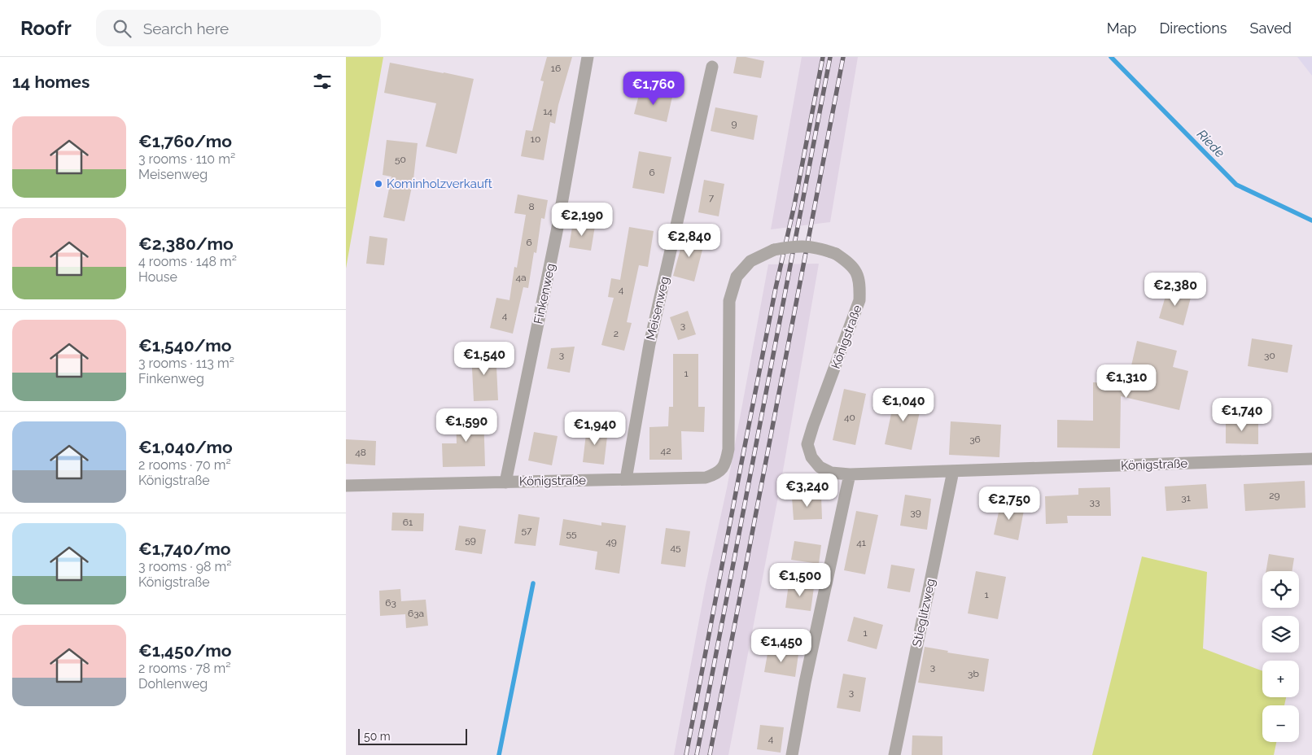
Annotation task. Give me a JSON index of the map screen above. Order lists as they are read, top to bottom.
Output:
{
  "streets": {
    "street": [
      "Finkenweg",
      "Meisenweg",
      "Königstraße",
      "Stieglitzweg"
    ]
  },
  "crossings": [
    ["Finkenweg", "Königstraße"],
    ["Meisenweg", "Königstraße"],
    ["Königstraße", "Stieglitzweg"]
  ],
  "water": ["Riede"],
  "places": ["Kominholzverkauft"],
  "house_numbers": [
    "16",
    "14",
    "9",
    "10",
    "50",
    "6",
    "7",
    "8",
    "6",
    "4a",
    "4",
    "4",
    "3",
    "2",
    "3",
    "30",
    "1",
    "40",
    "36",
    "42",
    "48",
    "29",
    "31",
    "33",
    "39",
    "61",
    "57",
    "55",
    "59",
    "49",
    "41",
    "45",
    "1",
    "63",
    "63a",
    "1",
    "3",
    "3b",
    "3",
    "4"
  ],
  "scale_bar": "50 m",
  "page": {
    "header": "Roofr",
    "search": "Search here",
    "nav": ["Map", "Directions", "Saved"],
    "heading": "14 homes",
    "price": [
      "€1,760",
      "€2,190",
      "€2,840",
      "€2,380",
      "€1,540",
      "€1,310",
      "€1,040",
      "€1,740",
      "€1,590",
      "€1,940",
      "€3,240",
      "€2,750",
      "€1,500",
      "€1,450"
    ],
    "list": [
      {
        "name": "€1,760/mo",
        "note": "3 rooms · 110 m² · Meisenweg"
      },
      {
        "name": "€2,380/mo",
        "note": "4 rooms · 148 m² · House"
      },
      {
        "name": "€1,540/mo",
        "note": "3 rooms · 113 m² · Finkenweg"
      },
      {
        "name": "€1,040/mo",
        "note": "2 rooms · 70 m² · Königstraße"
      },
      {
        "name": "€1,740/mo",
        "note": "3 rooms · 98 m² · Königstraße"
      },
      {
        "name": "€1,450/mo",
        "note": "2 rooms · 78 m² · Dohlenweg"
      }
    ],
    "map_buttons": ["+", "−"],
    "scale": "50 m"
  }
}
